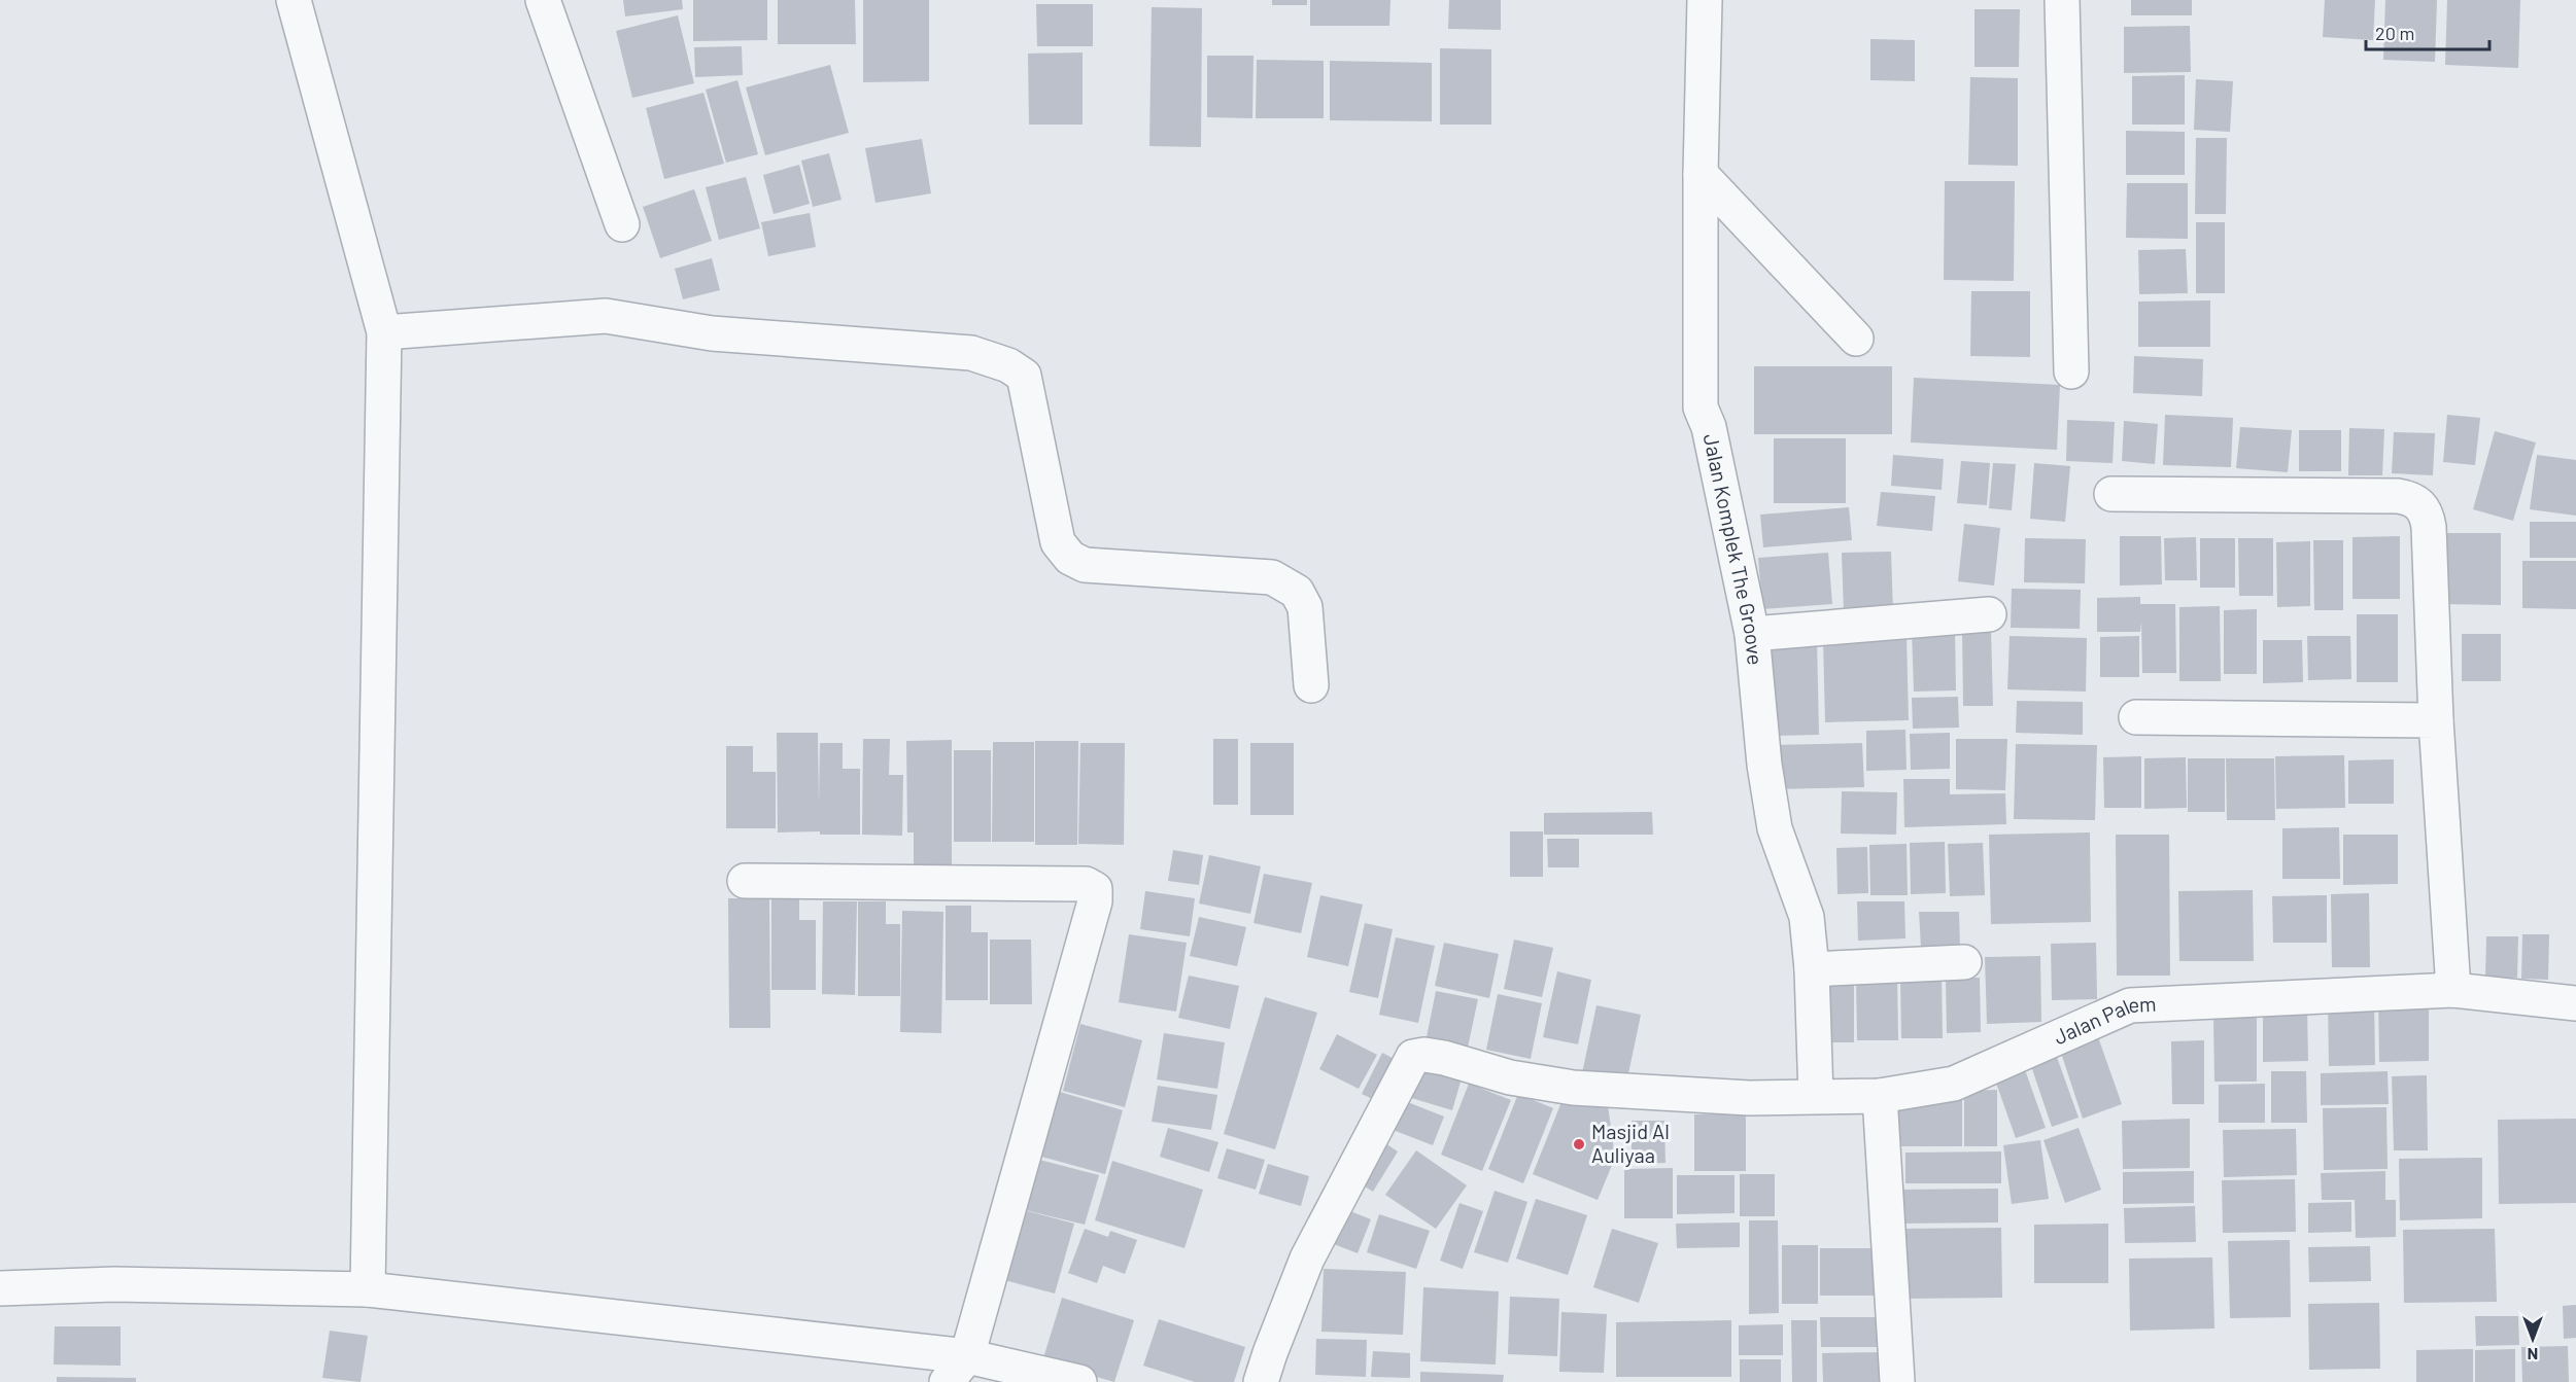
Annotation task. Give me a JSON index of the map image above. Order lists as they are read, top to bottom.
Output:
{
  "streets": {
    "street": ["Jalan Komplek The Groove", "Jalan Palem"]
  },
  "crossings": [
    ["Jalan Komplek The Groove", "Jalan Palem"]
  ],
  "places": ["Masjid Al Auliyaa"],
  "scale_bar": "20 m",
  "north": "bottom"
}
